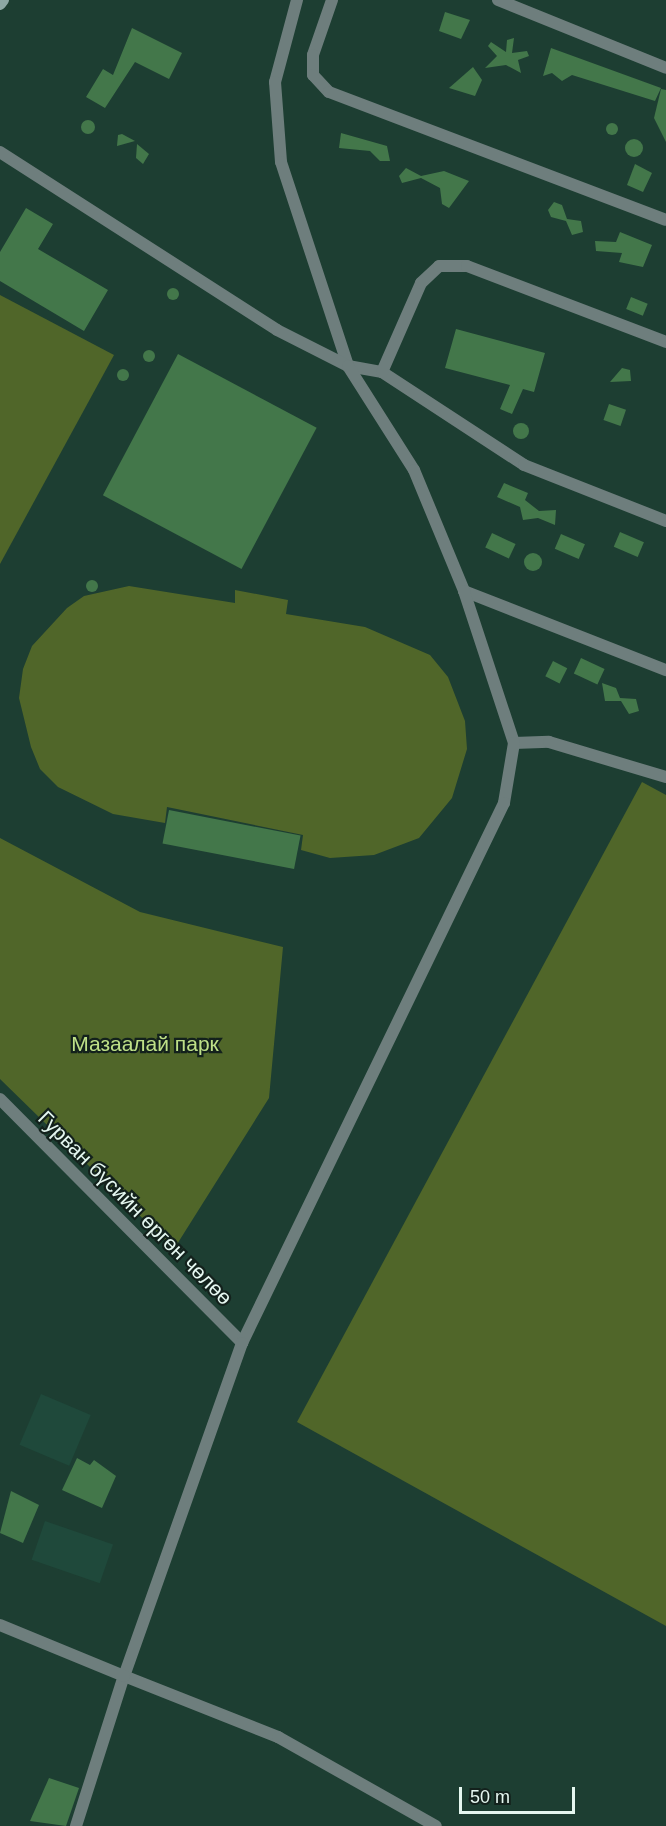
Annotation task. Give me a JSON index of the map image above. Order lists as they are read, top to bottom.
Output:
{
  "streets": {
    "street": ["Гурван бүсийн өргөн чөлөө"]
  },
  "parks": ["Мазаалай парк"],
  "scale_bar": "50 m"
}
